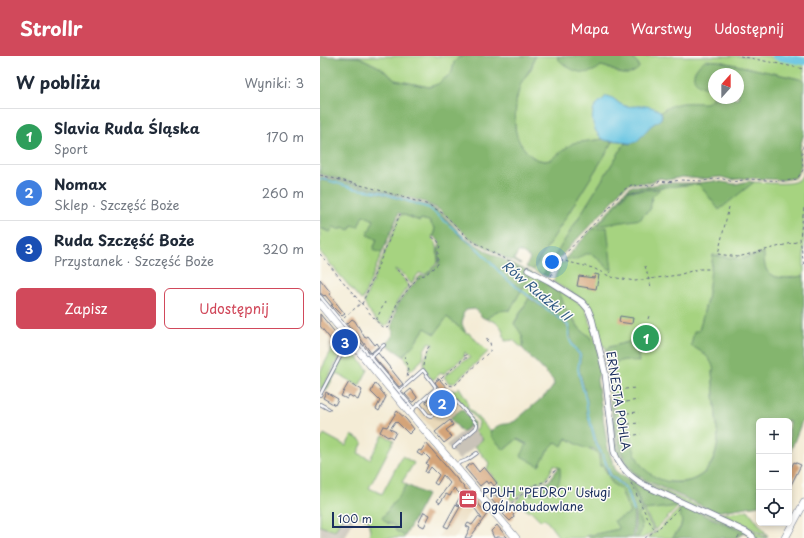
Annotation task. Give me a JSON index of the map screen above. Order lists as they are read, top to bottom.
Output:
{
  "streets": {
    "street": ["ERNESTA POHLA"]
  },
  "water": ["Rów Rudzki II"],
  "places": {
    "office": ["PPUH \"PEDRO\" Usługi Ogólnobudowlane"]
  },
  "scale_bar": "100 m",
  "north": "top",
  "page": {
    "header": "Strollr",
    "nav": ["Mapa", "Warstwy", "Udostępnij"],
    "heading": ["W pobliżu", "Wyniki: 3"],
    "list": [
      {
        "mark": "1",
        "name": "Slavia Ruda Śląska",
        "note": "Sport",
        "value": "170 m"
      },
      {
        "mark": "2",
        "name": "Nomax",
        "note": "Sklep · Szczęść Boże",
        "value": "260 m"
      },
      {
        "mark": "3",
        "name": "Ruda Szczęść Boże",
        "note": "Przystanek · Szczęść Boże",
        "value": "320 m"
      }
    ],
    "buttons": ["Zapisz", "Udostępnij"],
    "pins": ["1", "3", "2"],
    "map_buttons": ["+", "−"],
    "scale": "100 m"
  }
}
